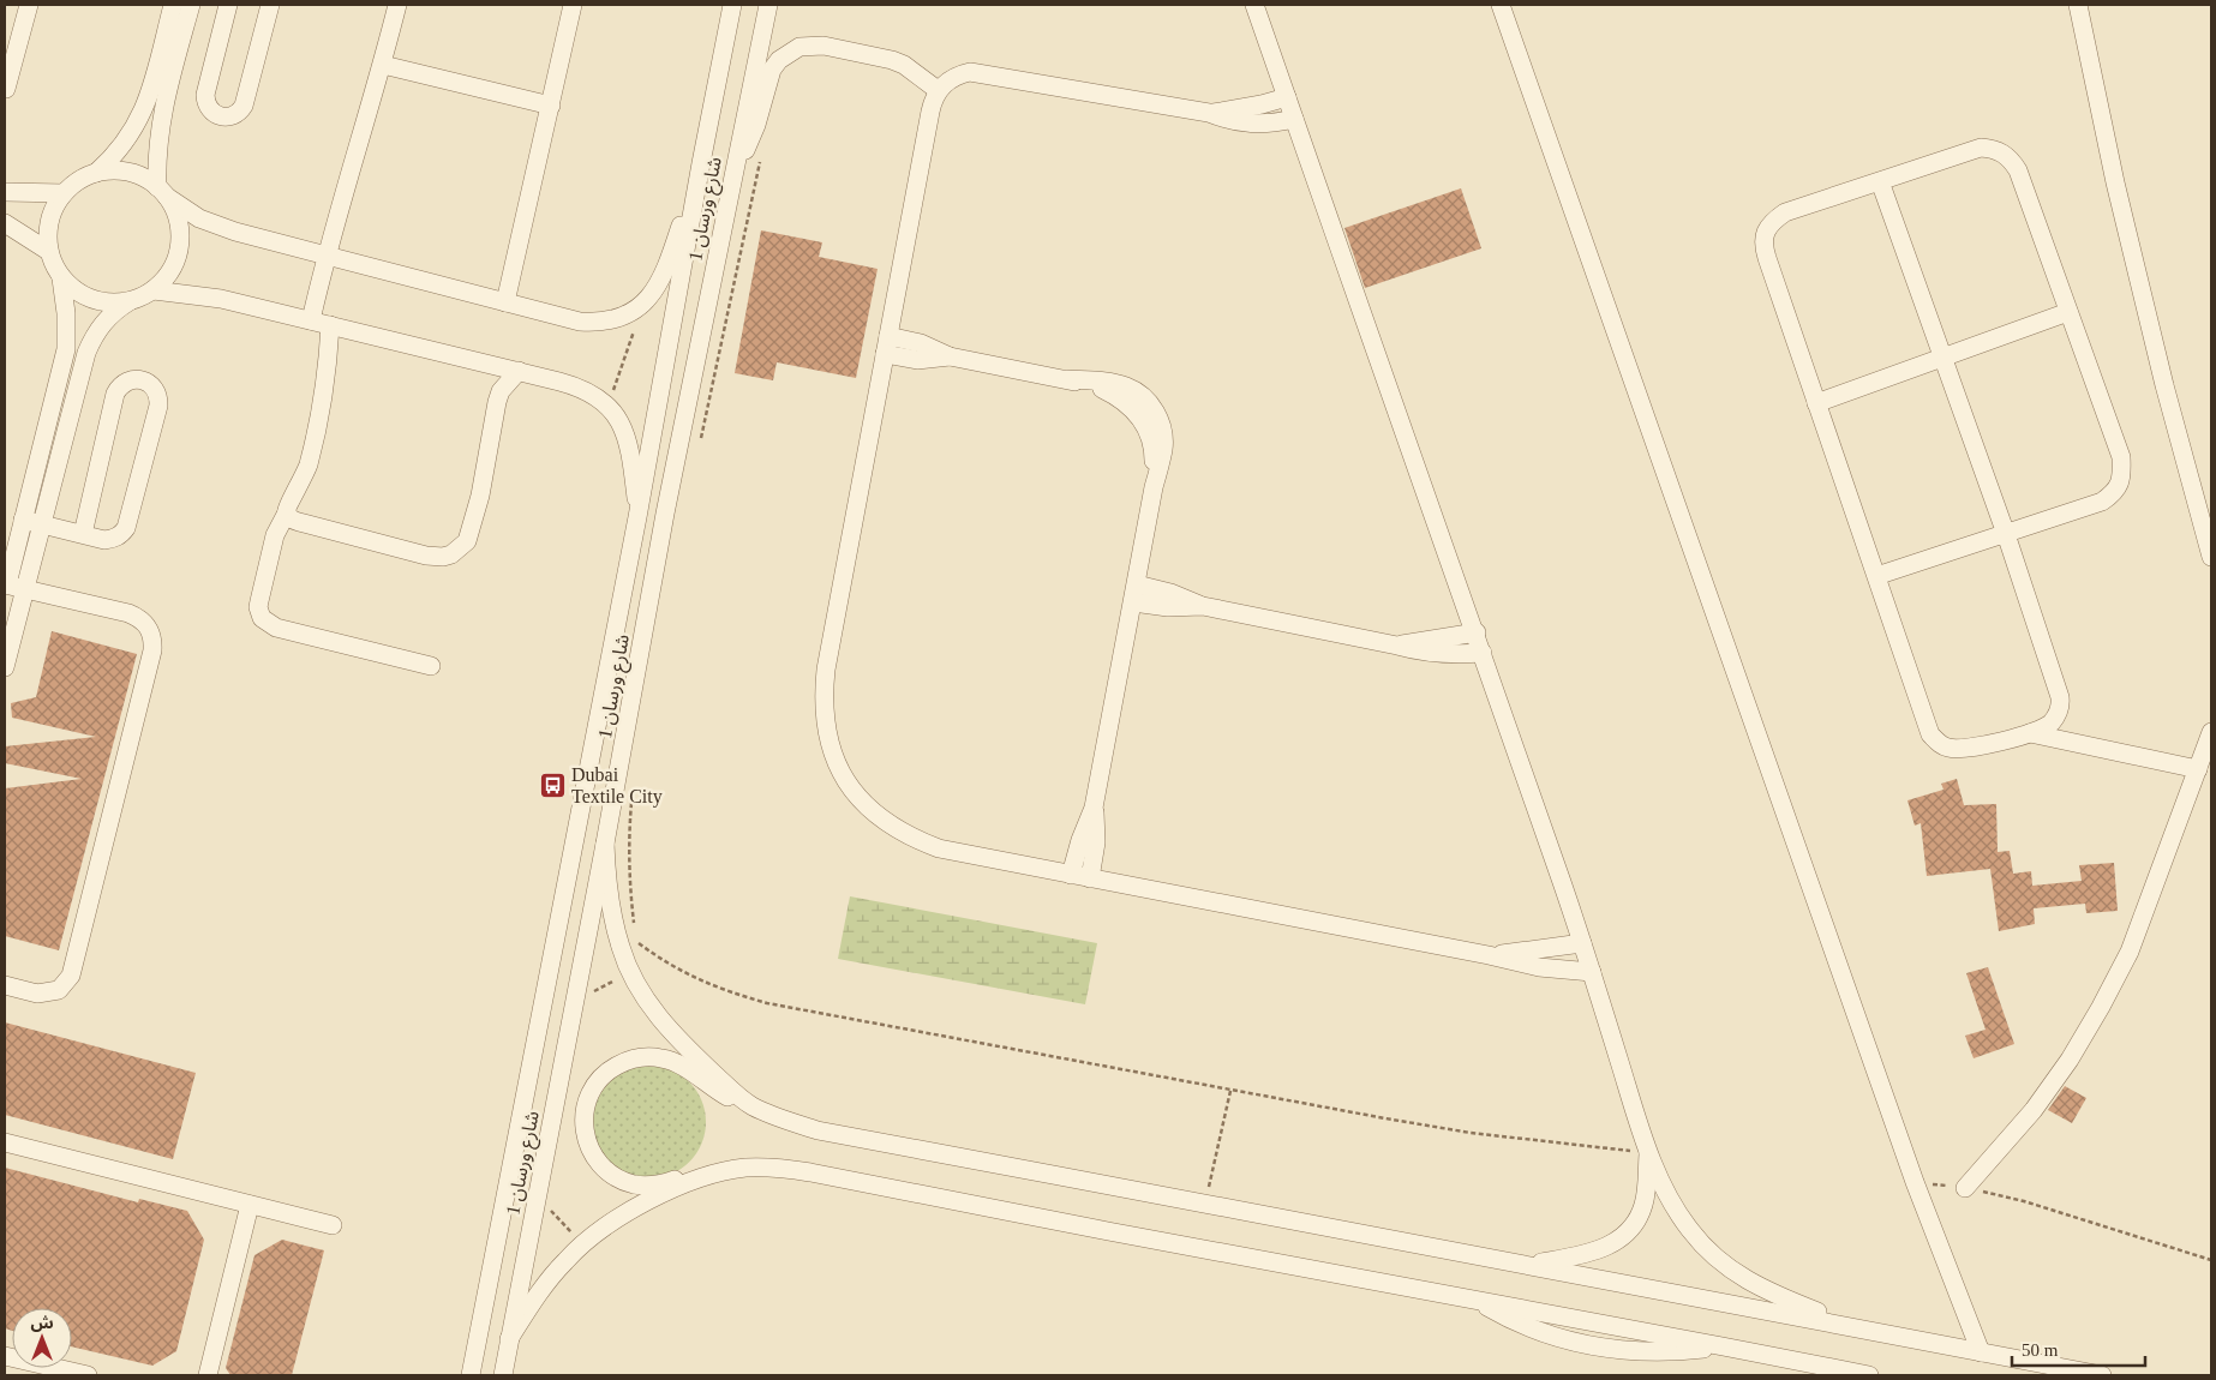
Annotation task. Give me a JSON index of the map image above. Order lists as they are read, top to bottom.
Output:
{
  "streets": {
    "street": ["شارع ورسان 1"]
  },
  "places": {
    "bus stop": ["Dubai Textile City"]
  },
  "scale_bar": "50 m",
  "north": "top"
}
